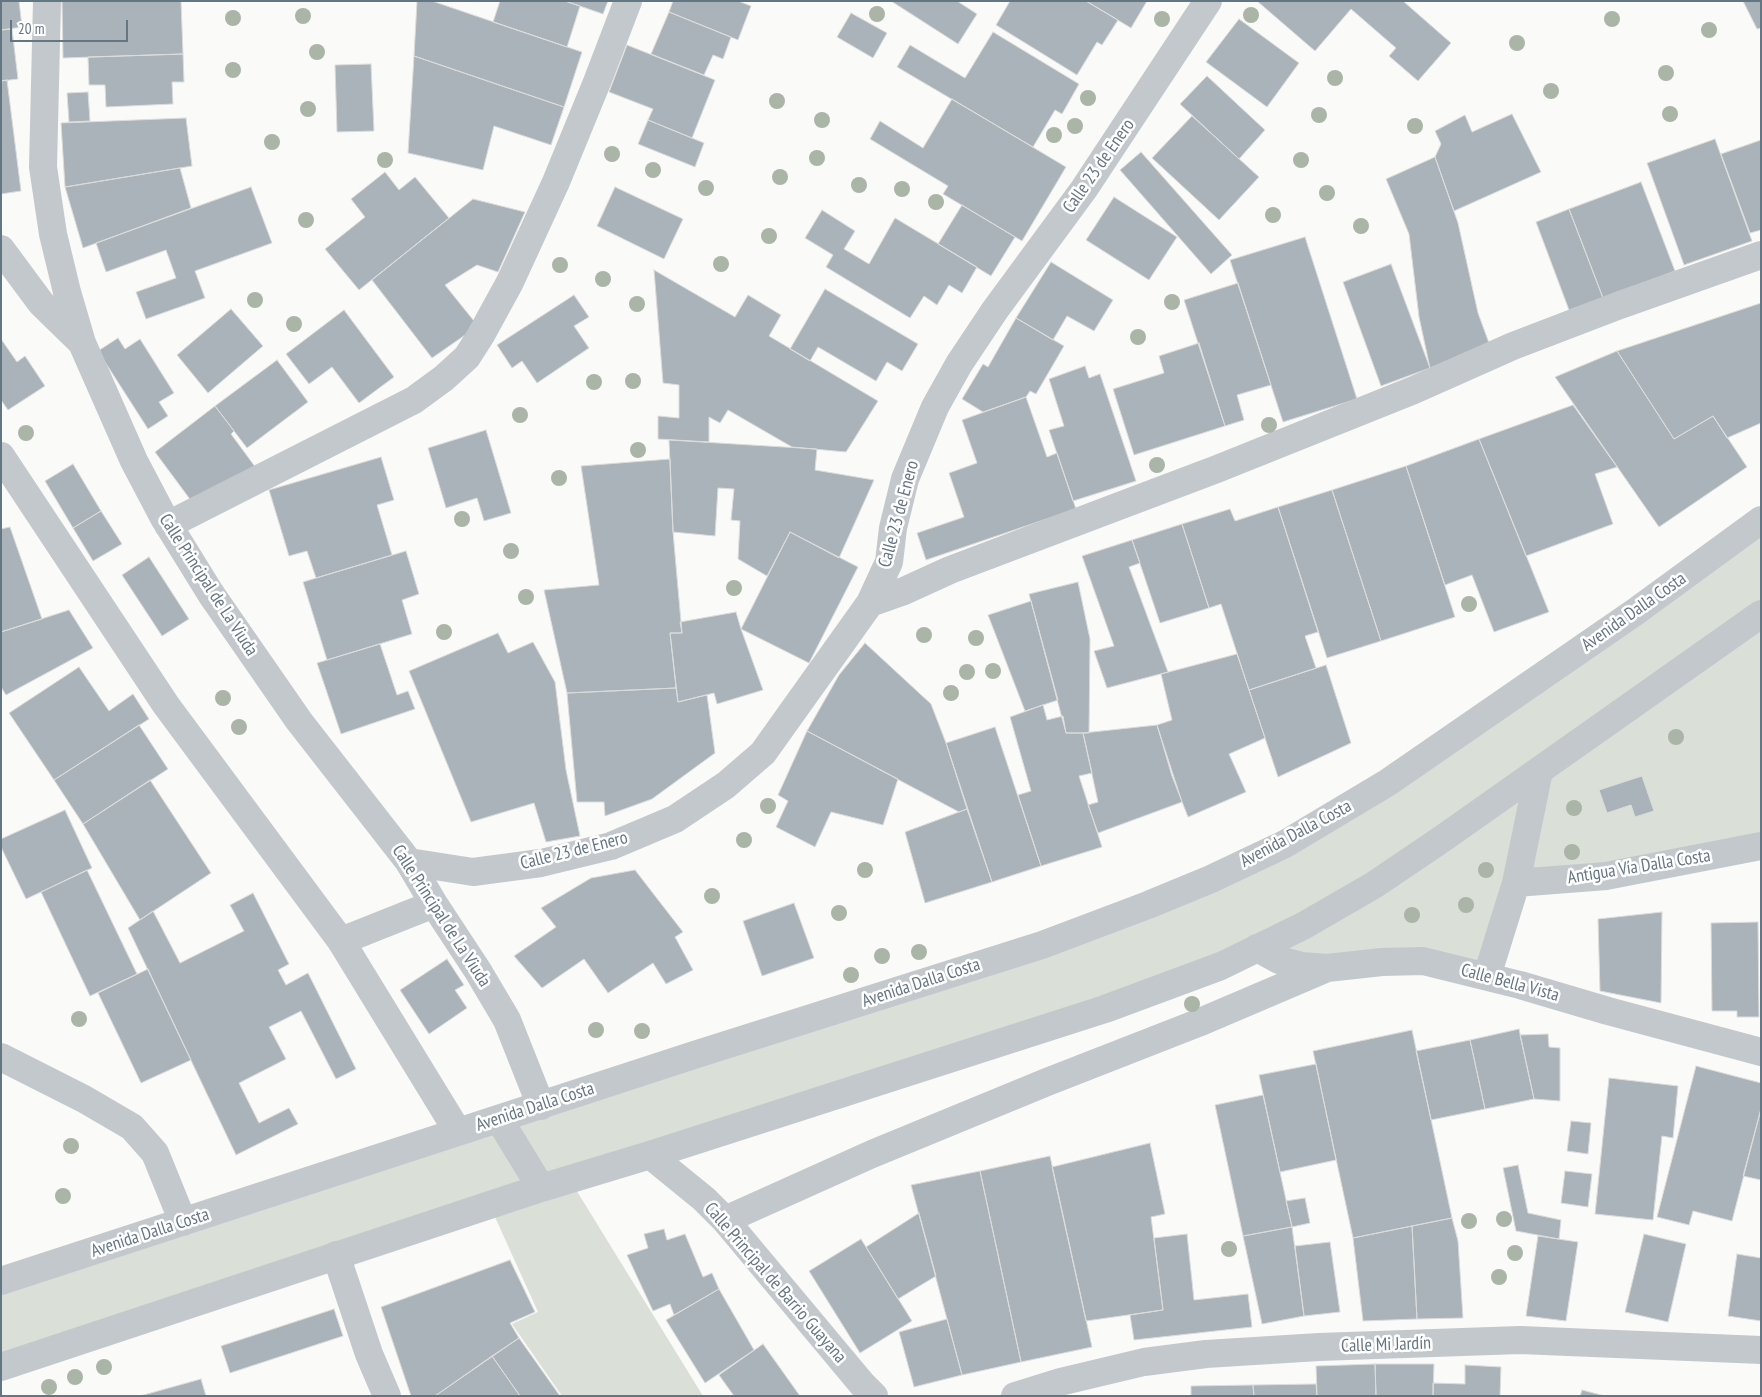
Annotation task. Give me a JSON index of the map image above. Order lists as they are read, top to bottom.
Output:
{
  "streets": {
    "street": [
      "Calle 23 de Enero",
      "Calle Principal de La Viuda",
      "Avenida Dalla Costa",
      "Antigua Vía Dalla Costa",
      "Calle Bella Vista",
      "Calle Principal de Barrio Guayana",
      "Calle Mi Jardín"
    ]
  },
  "crossings": [
    ["Calle 23 de Enero", "Calle Principal de La Viuda"],
    ["Calle Principal de La Viuda", "Avenida Dalla Costa"]
  ],
  "scale_bar": "20 m"
}
